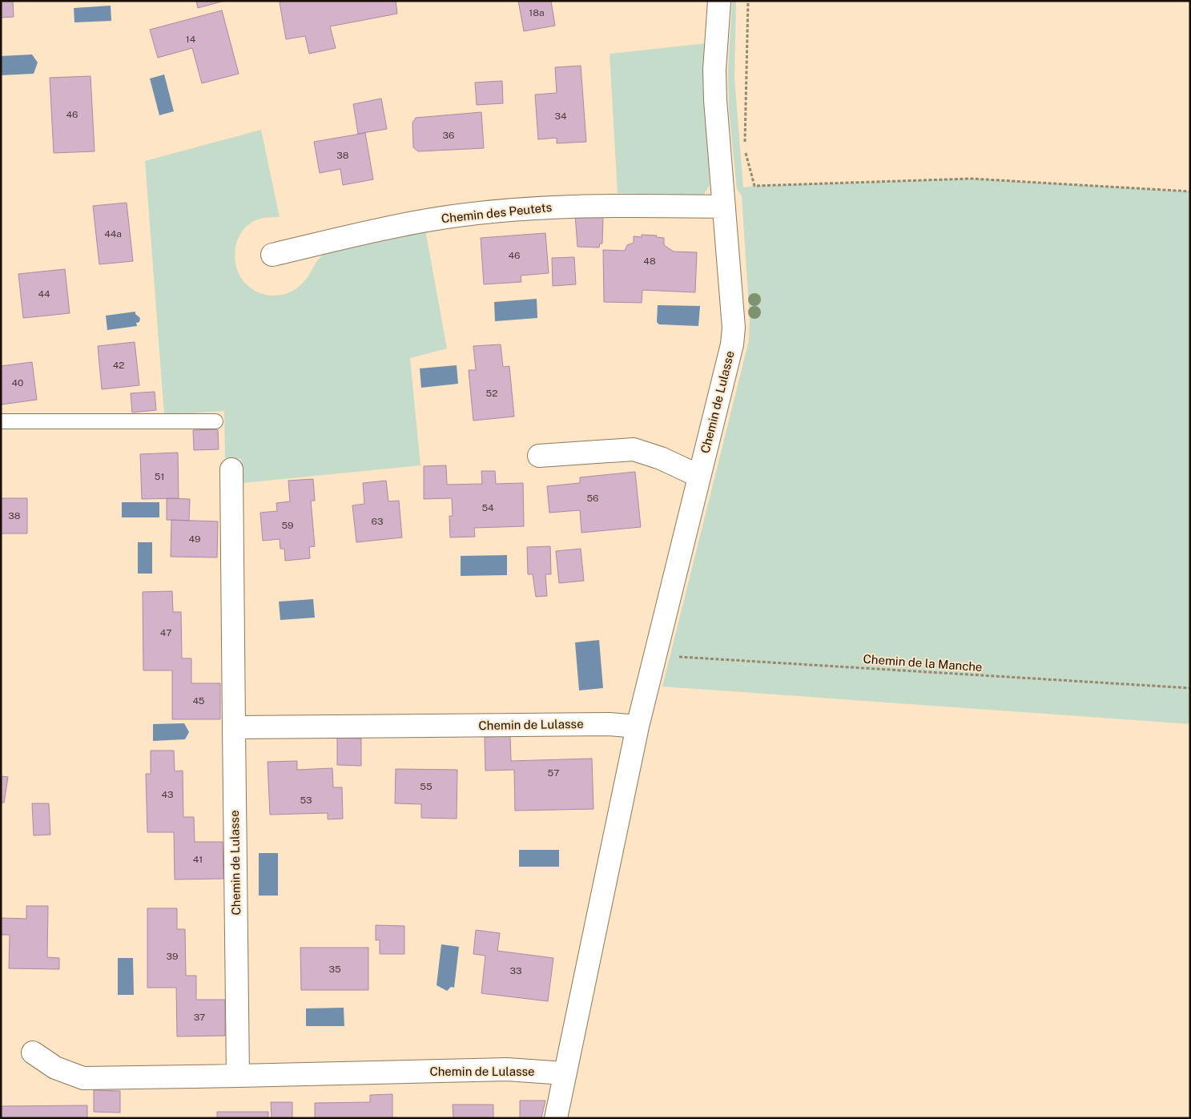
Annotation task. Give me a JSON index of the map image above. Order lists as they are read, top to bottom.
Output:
{
  "streets": {
    "street": ["Chemin des Peutets", "Chemin de Lulasse"],
    "path": ["Chemin de la Manche"]
  },
  "crossings": [
    ["Chemin des Peutets", "Chemin de Lulasse"],
    ["Chemin de Lulasse", "Chemin de la Manche"]
  ],
  "house_numbers": [
    "18a",
    "14",
    "46",
    "34",
    "36",
    "38",
    "44a",
    "46",
    "48",
    "44",
    "42",
    "40",
    "52",
    "51",
    "56",
    "54",
    "38",
    "63",
    "59",
    "49",
    "47",
    "45",
    "57",
    "55",
    "43",
    "53",
    "41",
    "39",
    "35",
    "33",
    "37"
  ]
}
